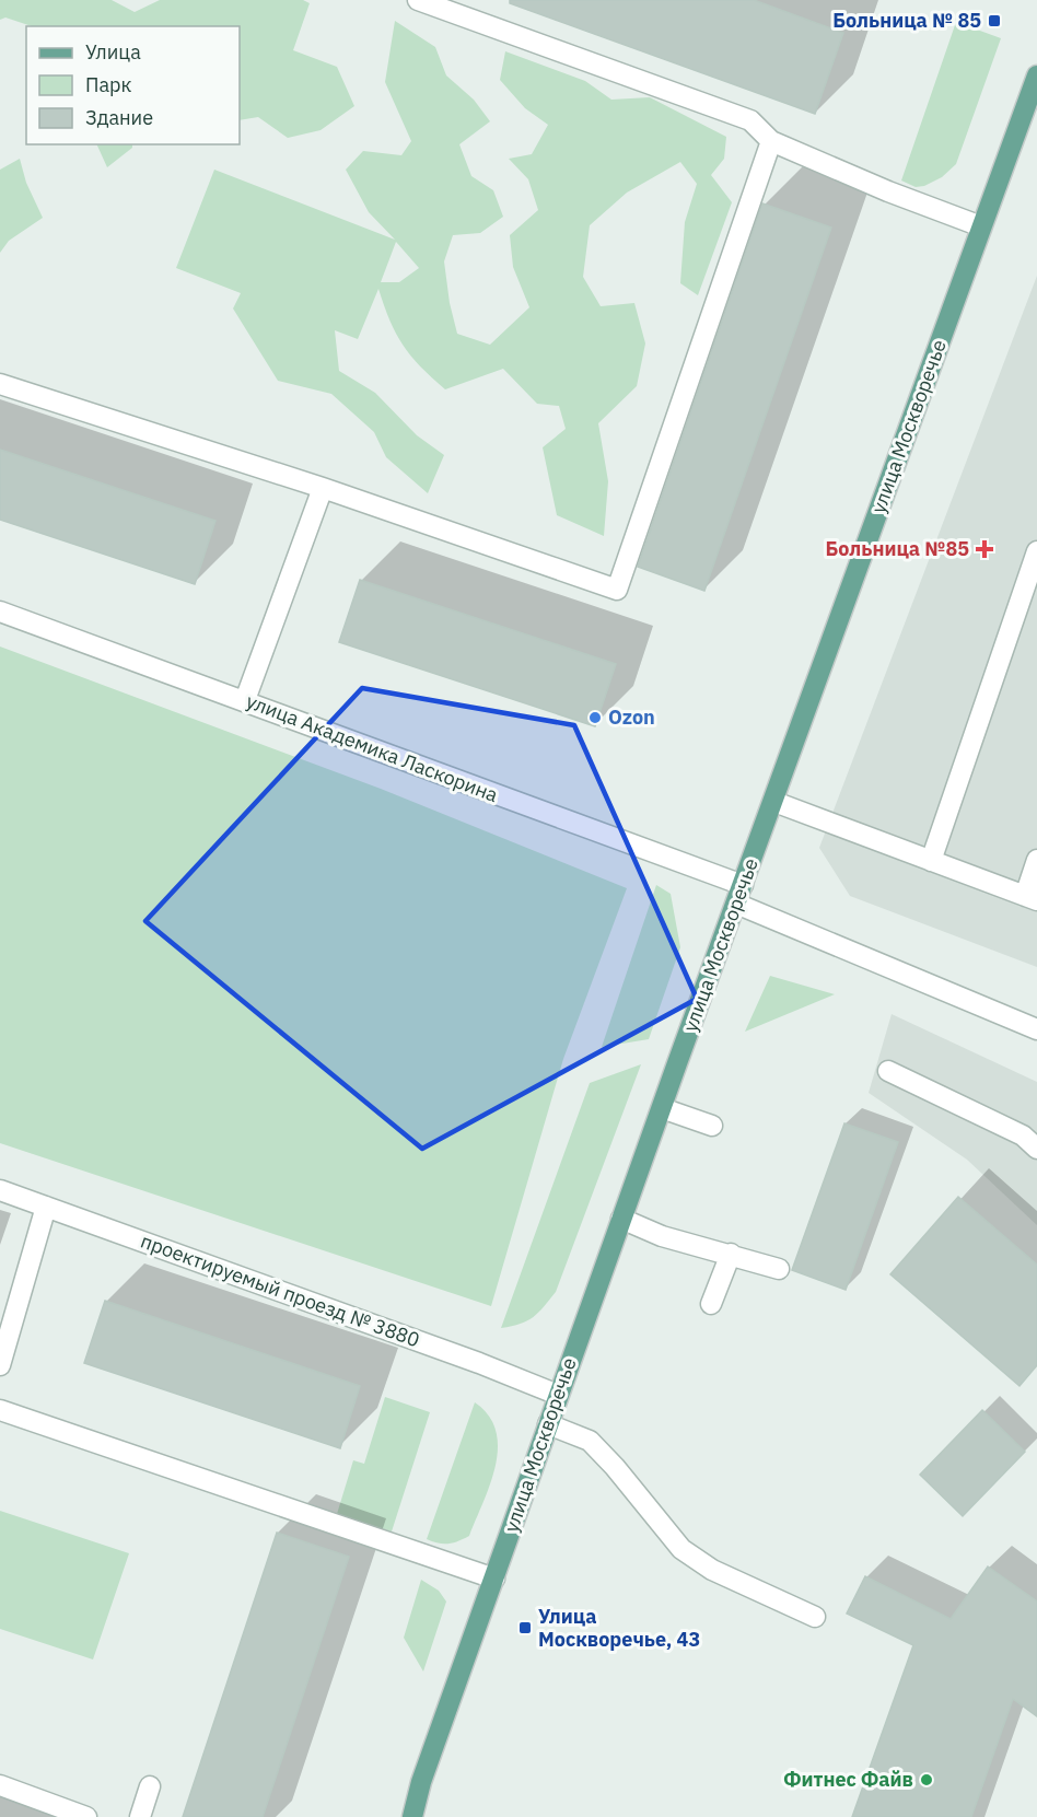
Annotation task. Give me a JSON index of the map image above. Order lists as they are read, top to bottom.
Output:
{
  "streets": {
    "main road": ["улица Москворечье"],
    "street": ["улица Академика Ласкорина", "проектируемый проезд № 3880"]
  },
  "crossings": [
    ["улица Москворечье", "улица Академика Ласкорина"],
    ["улица Москворечье", "проектируемый проезд № 3880"]
  ],
  "places": {
    "transit": ["Больница № 85", "Улица Москворечье, 43"],
    "health": ["Больница №85"],
    "other": ["Ozon", "Фитнес Файв"]
  },
  "legend": ["Улица", "Парк", "Здание"]
}
